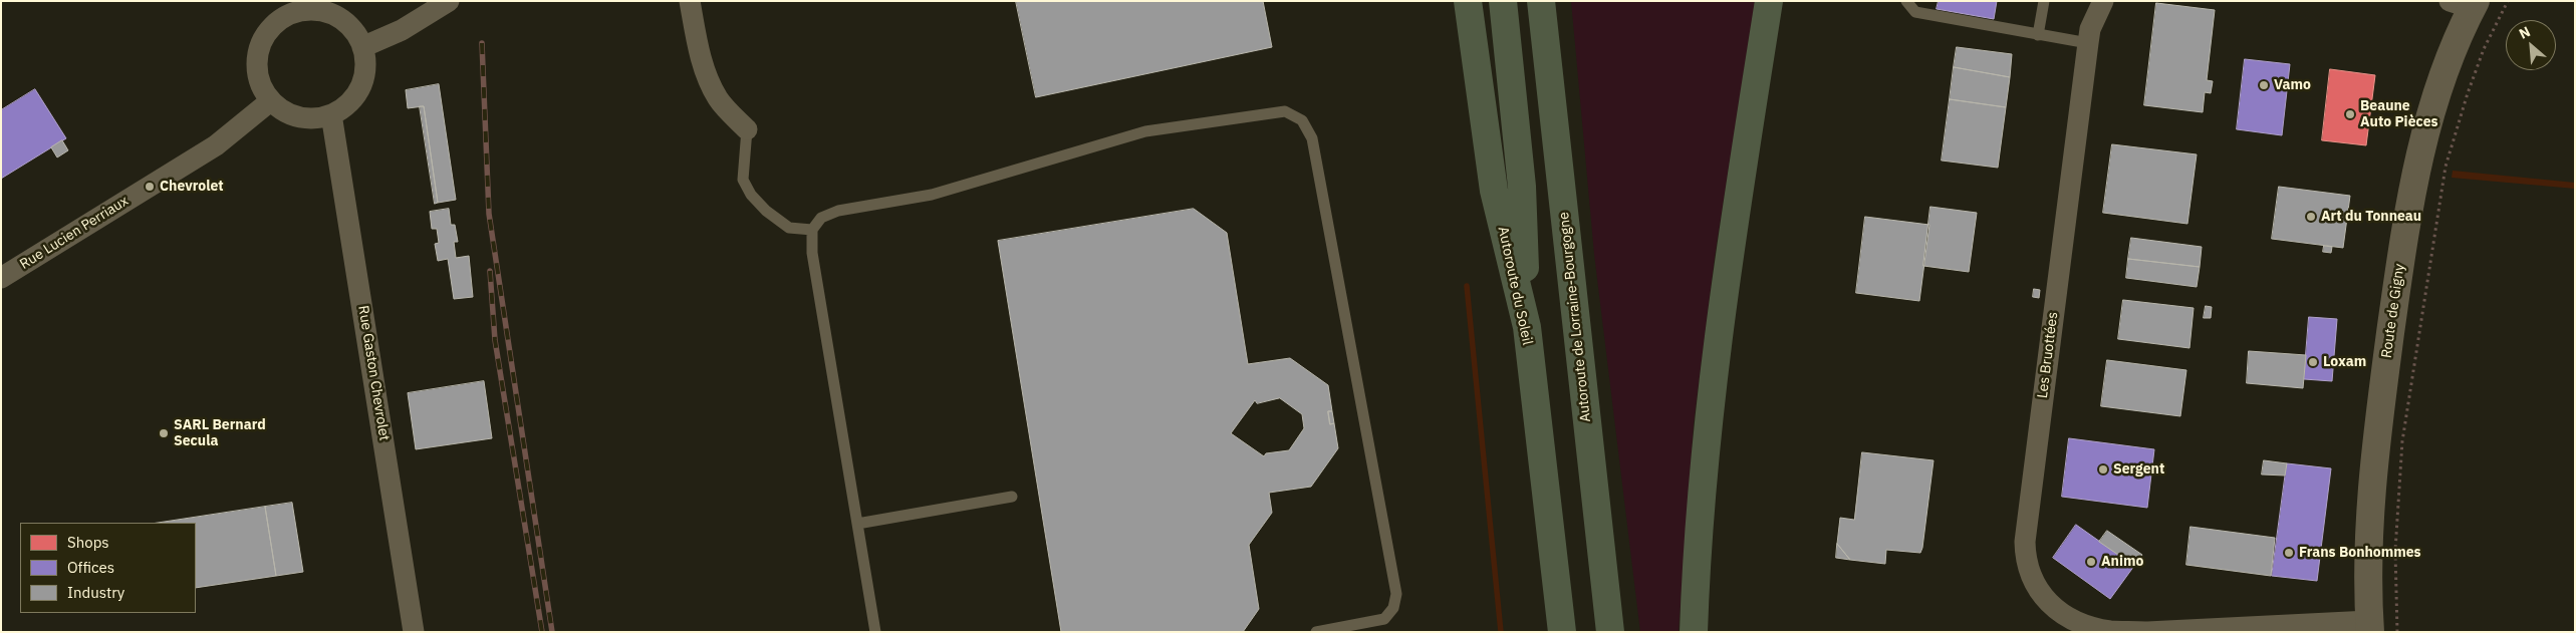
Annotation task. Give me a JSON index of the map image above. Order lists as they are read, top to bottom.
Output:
{
  "streets": {
    "highway": ["Autoroute du Soleil", "Autoroute de Lorraine-Bourgogne"],
    "street": [
      "Rue Lucien Perriaux",
      "Route de Gigny",
      "Les Bruottées",
      "Rue Gaston Chevrolet"
    ]
  },
  "crossings": [
    ["Rue Lucien Perriaux", "Rue Gaston Chevrolet"],
    ["Route de Gigny", "Les Bruottées"]
  ],
  "places": [
    "Vamo",
    "Beaune Auto Pièces",
    "Chevrolet",
    "Art du Tonneau",
    "Loxam",
    "SARL Bernard Secula",
    "Sergent",
    "Frans Bonhommes",
    "Animo"
  ],
  "legend": ["Shops", "Offices", "Industry"],
  "north": "top left"
}
